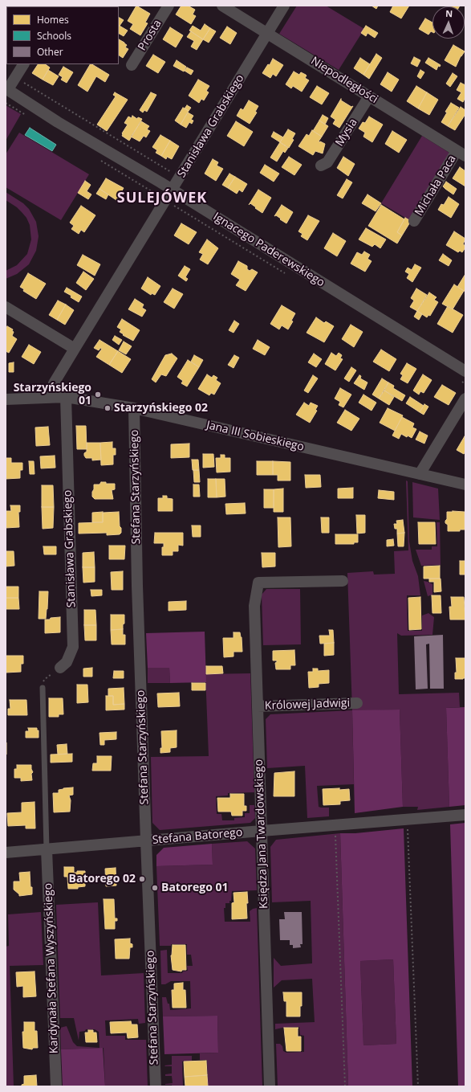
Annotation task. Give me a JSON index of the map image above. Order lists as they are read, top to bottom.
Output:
{
  "streets": {
    "street": [
      "Prosta",
      "Niepodległości",
      "Stanisława Grabskiego",
      "Mysia",
      "Michała Paca",
      "Ignacego Paderewskiego",
      "Jana III Sobieskiego",
      "Stefana Starzyńskiego",
      "Królowej Jadwigi",
      "Księdza Jana Twardowskiego",
      "Stefana Batorego",
      "Kardynała Stefana Wyszyńskiego"
    ]
  },
  "crossings": [
    ["Niepodległości", "Stanisława Grabskiego"],
    ["Niepodległości", "Mysia"],
    ["Niepodległości", "Michała Paca"],
    ["Stanisława Grabskiego", "Ignacego Paderewskiego"],
    ["Stanisława Grabskiego", "Jana III Sobieskiego"],
    ["Jana III Sobieskiego", "Stefana Starzyńskiego"],
    ["Stefana Starzyńskiego", "Stefana Batorego"],
    ["Królowej Jadwigi", "Księdza Jana Twardowskiego"],
    ["Księdza Jana Twardowskiego", "Stefana Batorego"],
    ["Stefana Batorego", "Kardynała Stefana Wyszyńskiego"]
  ],
  "districts": ["SULEJÓWEK"],
  "places": [
    "Starzyńskiego 01",
    "Starzyńskiego 02",
    "Batorego 02",
    "Batorego 01"
  ],
  "legend": ["Homes", "Schools", "Other"],
  "north": "top"
}
